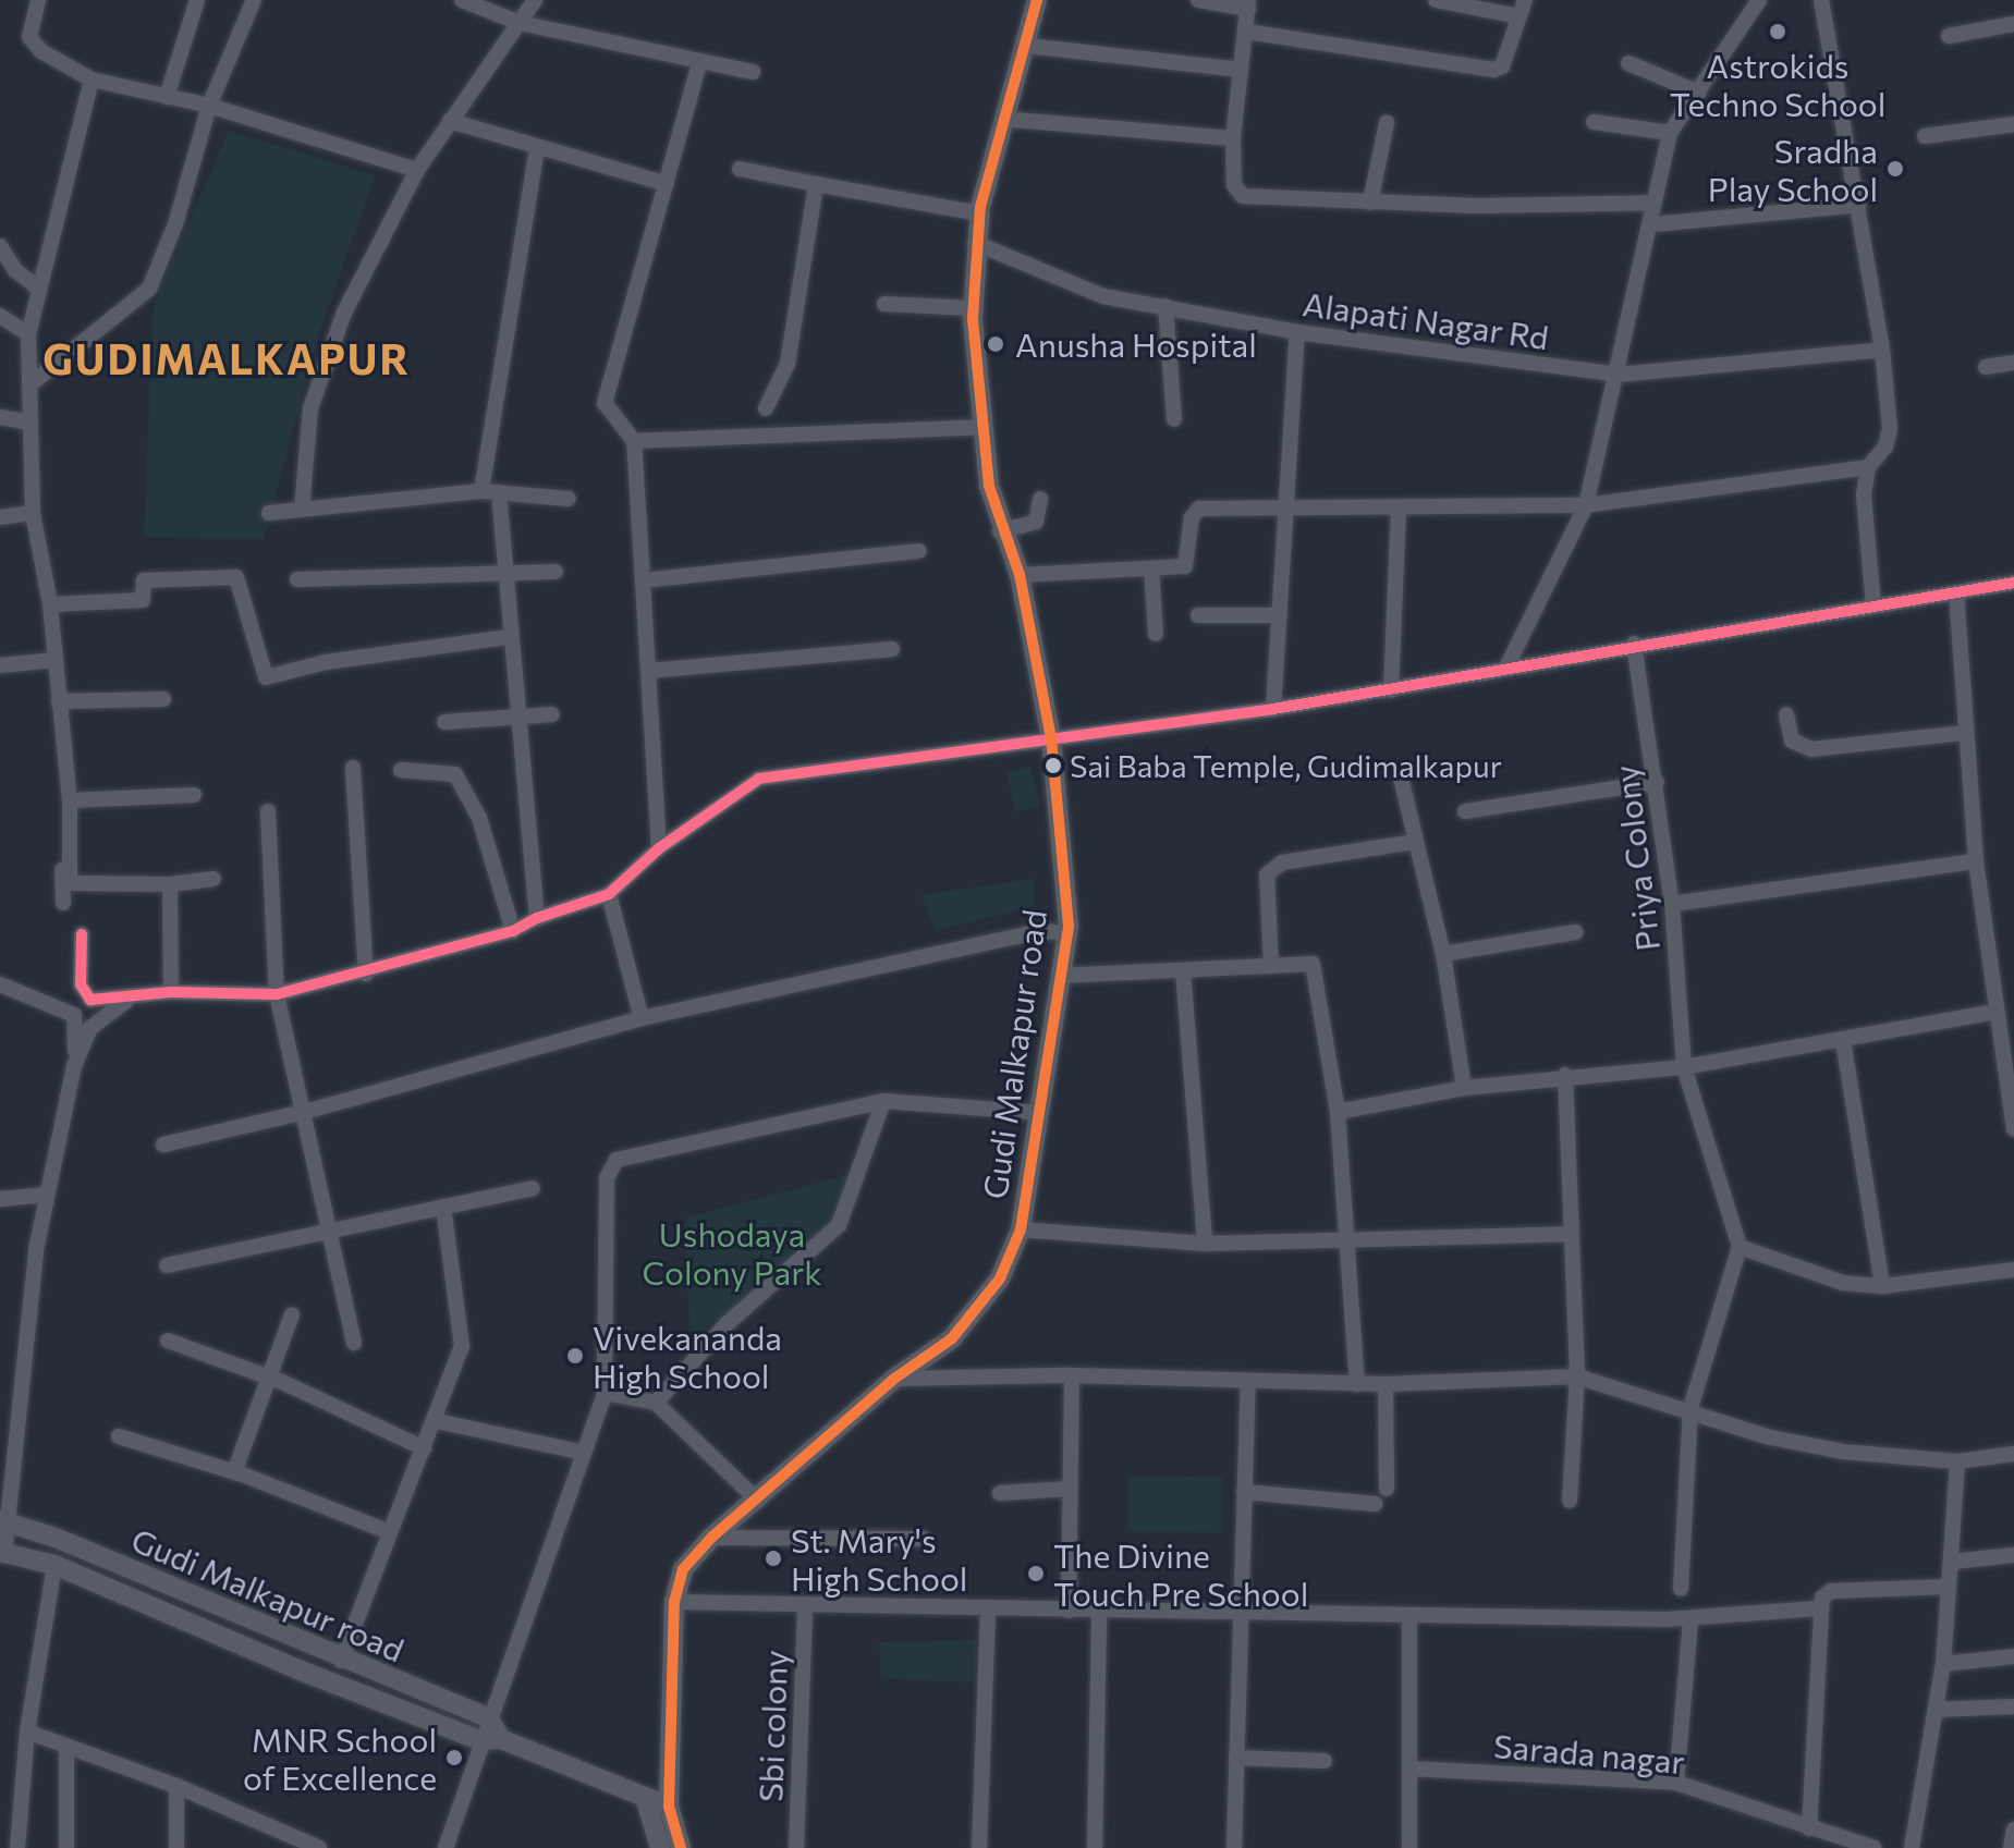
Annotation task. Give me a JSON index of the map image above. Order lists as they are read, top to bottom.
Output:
{
  "streets": {
    "street": [
      "Alapati Nagar Rd",
      "Priya Colony",
      "Gudi Malkapur road",
      "Sbi colony",
      "Sarada nagar"
    ]
  },
  "crossings": [
    ["Alapati Nagar Rd", "Gudi Malkapur road"]
  ],
  "districts": ["GUDIMALKAPUR"],
  "parks": ["Ushodaya Colony Park"],
  "places": [
    "Astrokids Techno School",
    "Sradha Play School",
    "Anusha Hospital",
    "Sai Baba Temple, Gudimalkapur",
    "Vivekananda High School",
    "St. Mary's High School",
    "The Divine Touch Pre School",
    "MNR School of Excellence"
  ]
}
